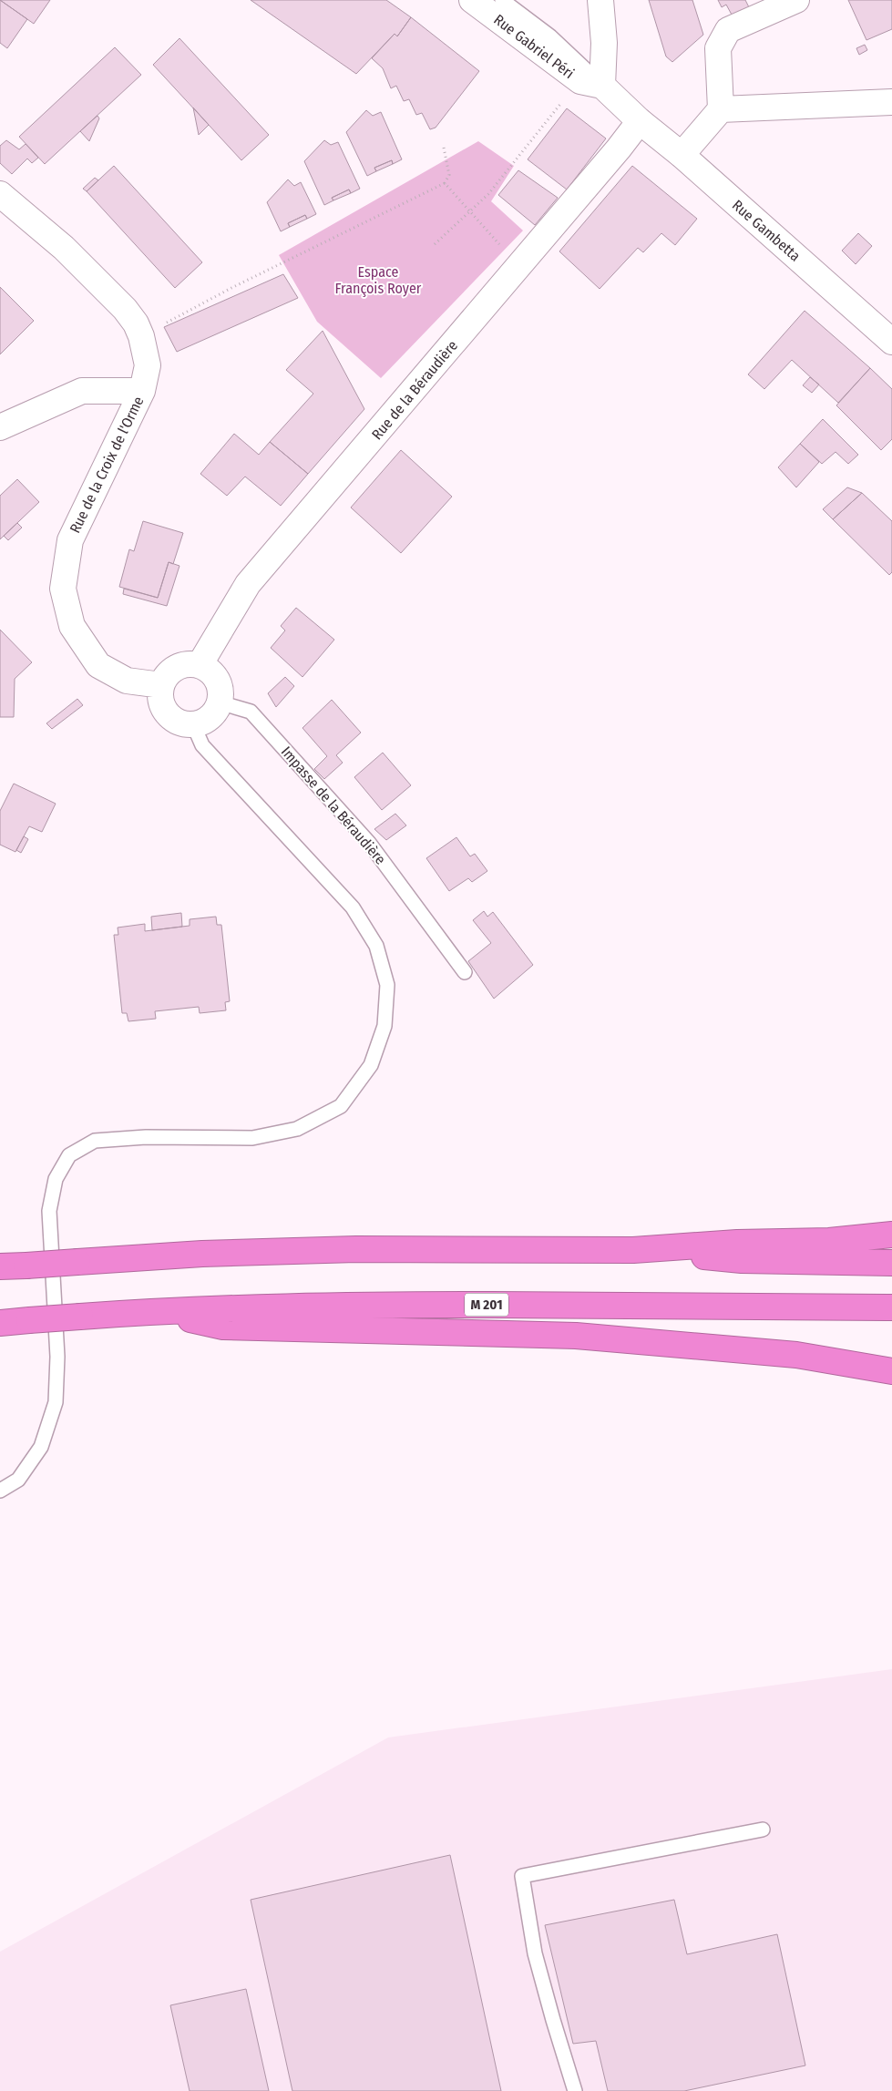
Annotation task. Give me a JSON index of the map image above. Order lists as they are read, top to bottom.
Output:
{
  "streets": {
    "highway": ["M 201"],
    "street": [
      "Rue Gabriel Péri",
      "Rue Gambetta",
      "Rue de la Béraudière",
      "Rue de la Croix de l'Orme"
    ],
    "lane": ["Impasse de la Béraudière"]
  },
  "crossings": [
    ["Rue Gabriel Péri", "Rue Gambetta"],
    ["Rue Gabriel Péri", "Rue de la Béraudière"],
    ["Rue Gambetta", "Rue de la Béraudière"],
    ["Rue de la Béraudière", "Rue de la Croix de l'Orme"],
    ["Rue de la Béraudière", "Impasse de la Béraudière"],
    ["Rue de la Croix de l'Orme", "Impasse de la Béraudière"]
  ],
  "parks": ["Espace François Royer"]
}
